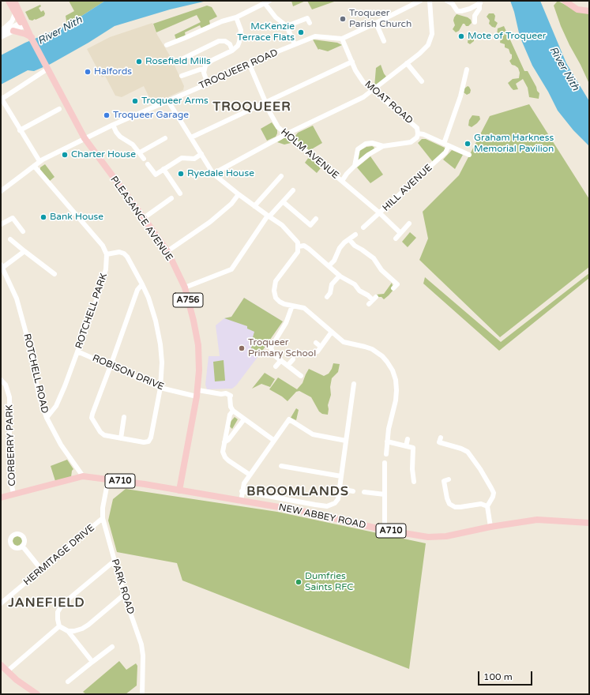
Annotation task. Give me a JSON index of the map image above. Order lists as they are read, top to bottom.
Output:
{
  "streets": {
    "main road": [
      "PLEASANCE AVENUE",
      "A756",
      "A710",
      "NEW ABBEY ROAD"
    ],
    "street": [
      "TROQUEER ROAD",
      "MOAT ROAD",
      "HOLM AVENUE",
      "HILL AVENUE",
      "ROTCHELL PARK",
      "ROBISON DRIVE",
      "ROTCHELL ROAD",
      "CORBERRY PARK",
      "HERMITAGE DRIVE",
      "PARK ROAD"
    ]
  },
  "crossings": [
    ["TROQUEER ROAD", "MOAT ROAD"],
    ["TROQUEER ROAD", "HOLM AVENUE"],
    ["TROQUEER ROAD", "PLEASANCE AVENUE"],
    ["TROQUEER ROAD", "A756"],
    ["MOAT ROAD", "HILL AVENUE"],
    ["HOLM AVENUE", "HILL AVENUE"],
    ["PLEASANCE AVENUE", "A756"],
    ["PLEASANCE AVENUE", "ROBISON DRIVE"],
    ["PLEASANCE AVENUE", "NEW ABBEY ROAD"],
    ["ROTCHELL PARK", "ROBISON DRIVE"],
    ["ROTCHELL PARK", "ROTCHELL ROAD"],
    ["ROTCHELL ROAD", "NEW ABBEY ROAD"],
    ["CORBERRY PARK", "NEW ABBEY ROAD"],
    ["NEW ABBEY ROAD", "PARK ROAD"],
    ["HERMITAGE DRIVE", "PARK ROAD"]
  ],
  "districts": ["TROQUEER", "BROOMLANDS", "JANEFIELD"],
  "water": ["River Nith"],
  "places": [
    "Troqueer Parish Church",
    "McKenzie Terrace Flats",
    "Mote of Troqueer",
    "Rosefield Mills",
    "Halfords",
    "Troqueer Arms",
    "Troqueer Garage",
    "Graham Harkness Memorial Pavilion",
    "Charter House",
    "Ryedale House",
    "Bank House",
    "Troqueer Primary School",
    "Dumfries Saints RFC"
  ],
  "scale_bar": "100 m"
}
